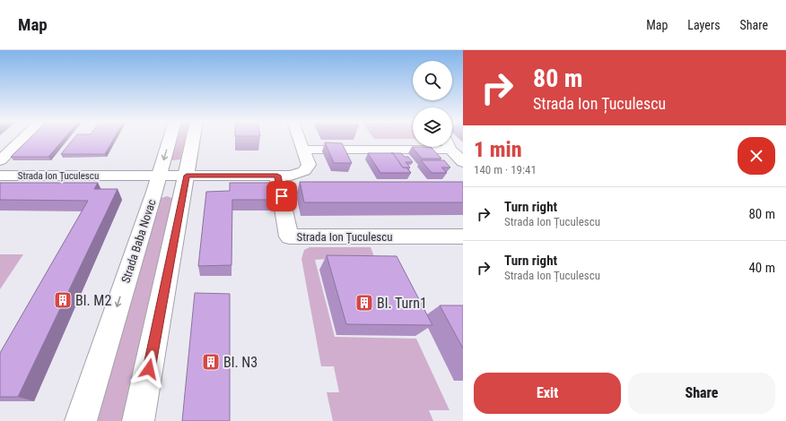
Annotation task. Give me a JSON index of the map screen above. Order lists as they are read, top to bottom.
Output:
{
  "streets": {
    "main road": ["Strada Baba Novac"],
    "street": ["Strada Ion Țuculescu"]
  },
  "crossings": [
    ["Strada Ion Țuculescu", "Strada Baba Novac"]
  ],
  "places": {
    "building": ["Bl. M2", "Bl. Turn1", "Bl. N3"]
  },
  "page": {
    "header": "Map",
    "nav": ["Map", "Layers", "Share"],
    "turn": ["80 m", "Strada Ion Țuculescu"],
    "heading": ["1 min", "140 m · 19:41"],
    "list": [
      {
        "name": "Turn right",
        "note": "Strada Ion Țuculescu",
        "value": "80 m"
      },
      {
        "name": "Turn right",
        "note": "Strada Ion Țuculescu",
        "value": "40 m"
      }
    ],
    "buttons": ["Exit", "Share"]
  }
}
